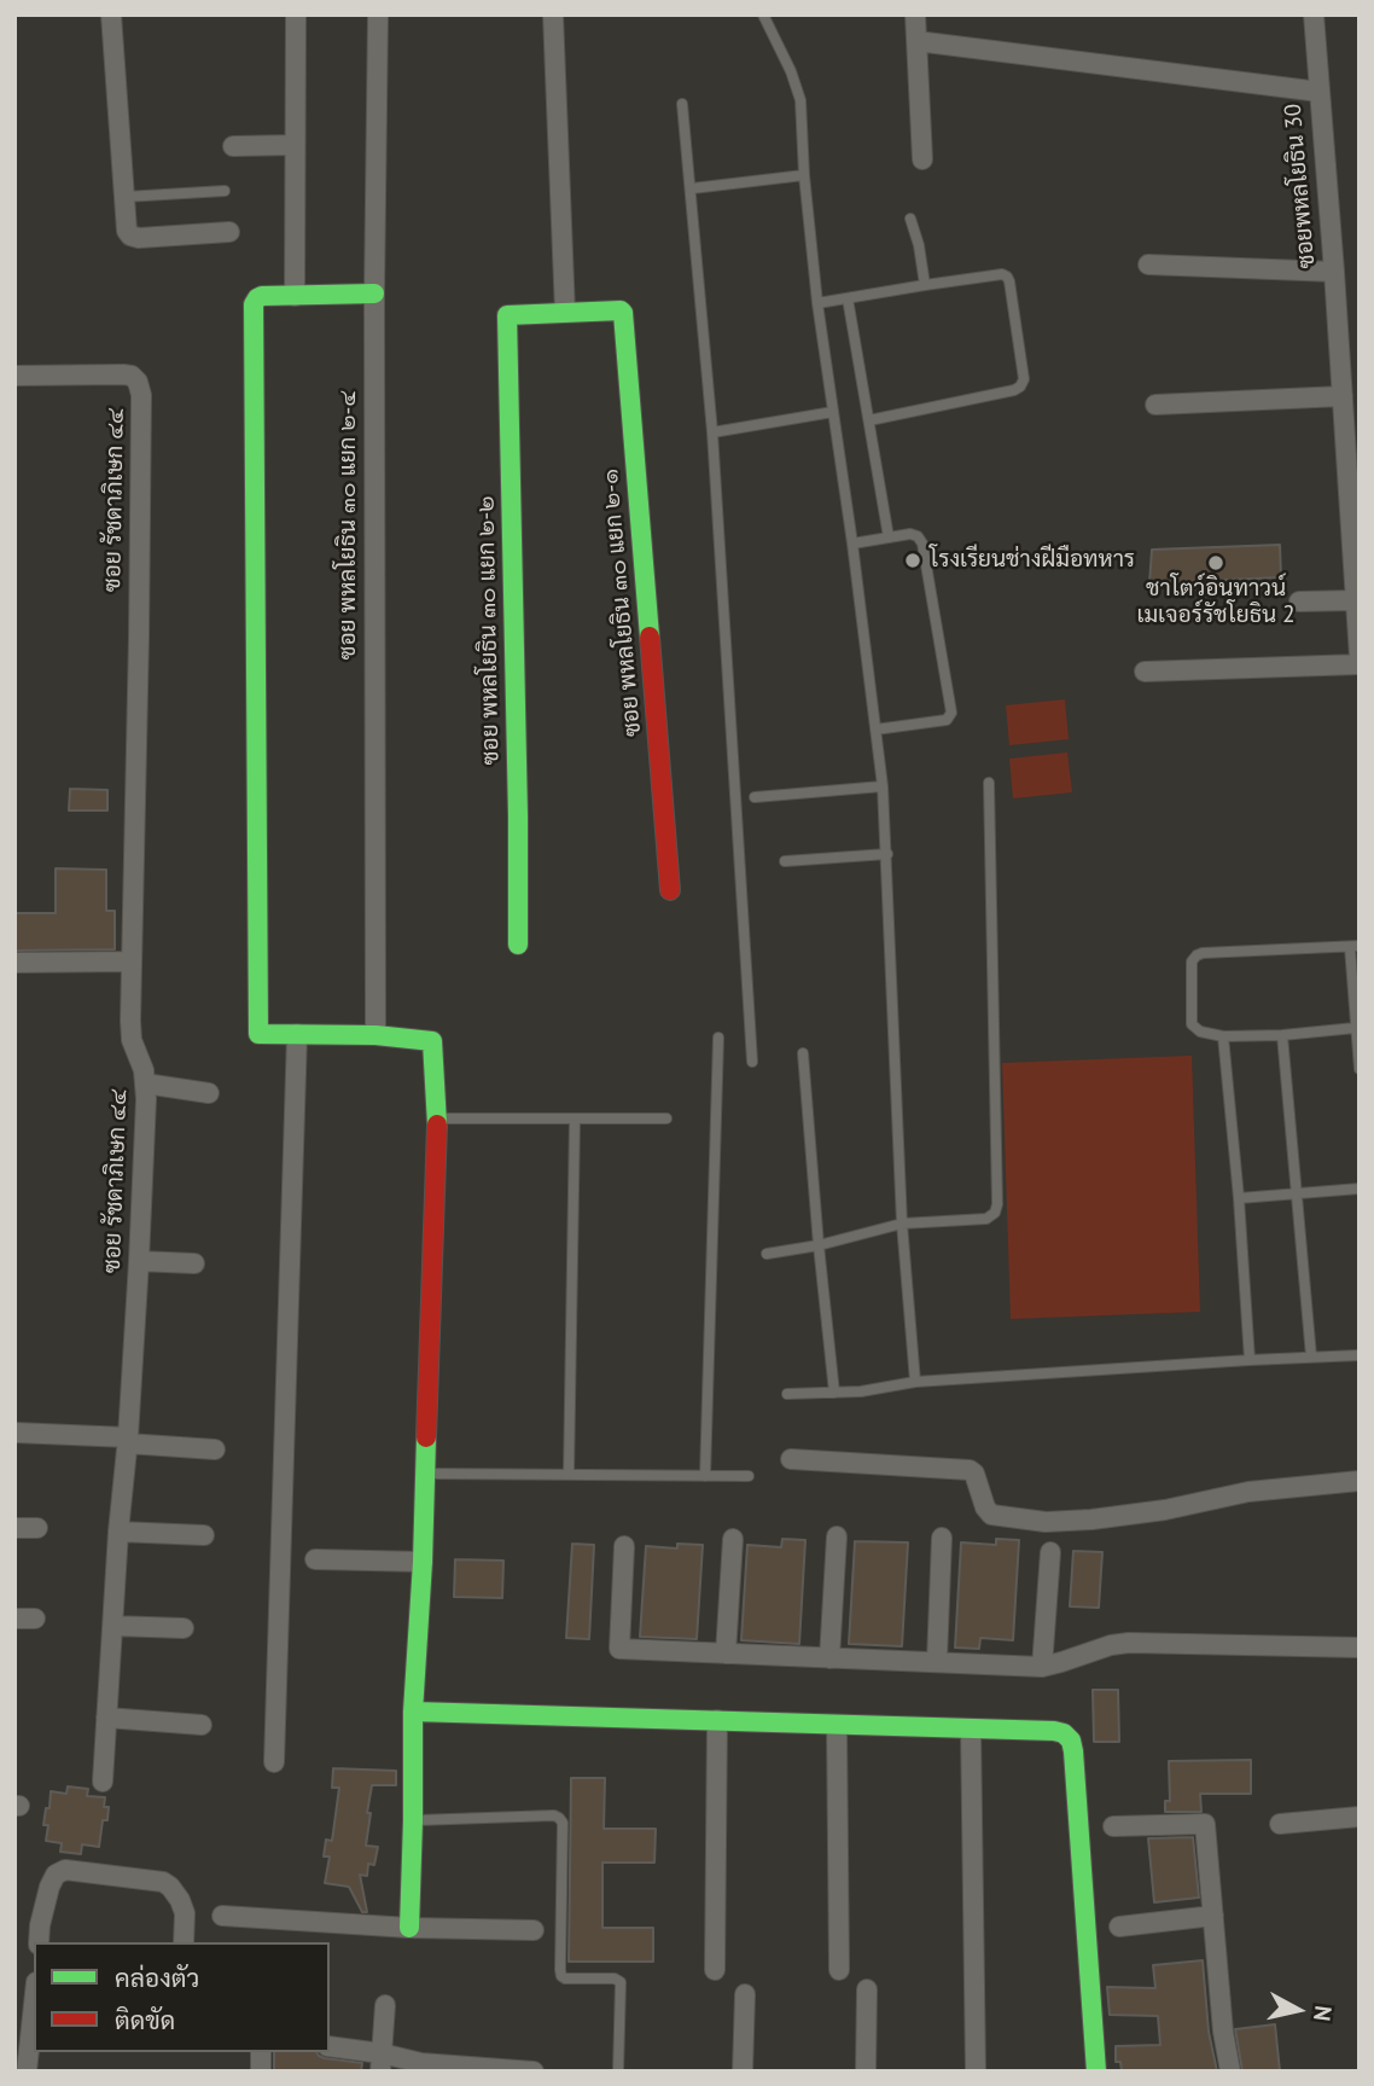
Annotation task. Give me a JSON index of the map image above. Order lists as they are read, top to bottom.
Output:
{
  "streets": {
    "street": [
      "ซอยพหลโยธิน 30",
      "ซอย รัชดาภิเษก ๔๔",
      "ซอย พหลโยธิน ๓๐ แยก ๒-๔",
      "ซอย พหลโยธิน ๓๐ แยก ๒-๑",
      "ซอย พหลโยธิน ๓๐ แยก ๒-๒"
    ]
  },
  "crossings": [
    ["ซอย พหลโยธิน ๓๐ แยก ๒-๑", "ซอย พหลโยธิน ๓๐ แยก ๒-๒"]
  ],
  "places": ["โรงเรียนช่างฝีมือทหาร", "ชาโตว์อินทาวน์ เมเจอร์รัชโยธิน 2"],
  "legend": ["คล่องตัว", "ติดขัด"],
  "north": "right"
}
